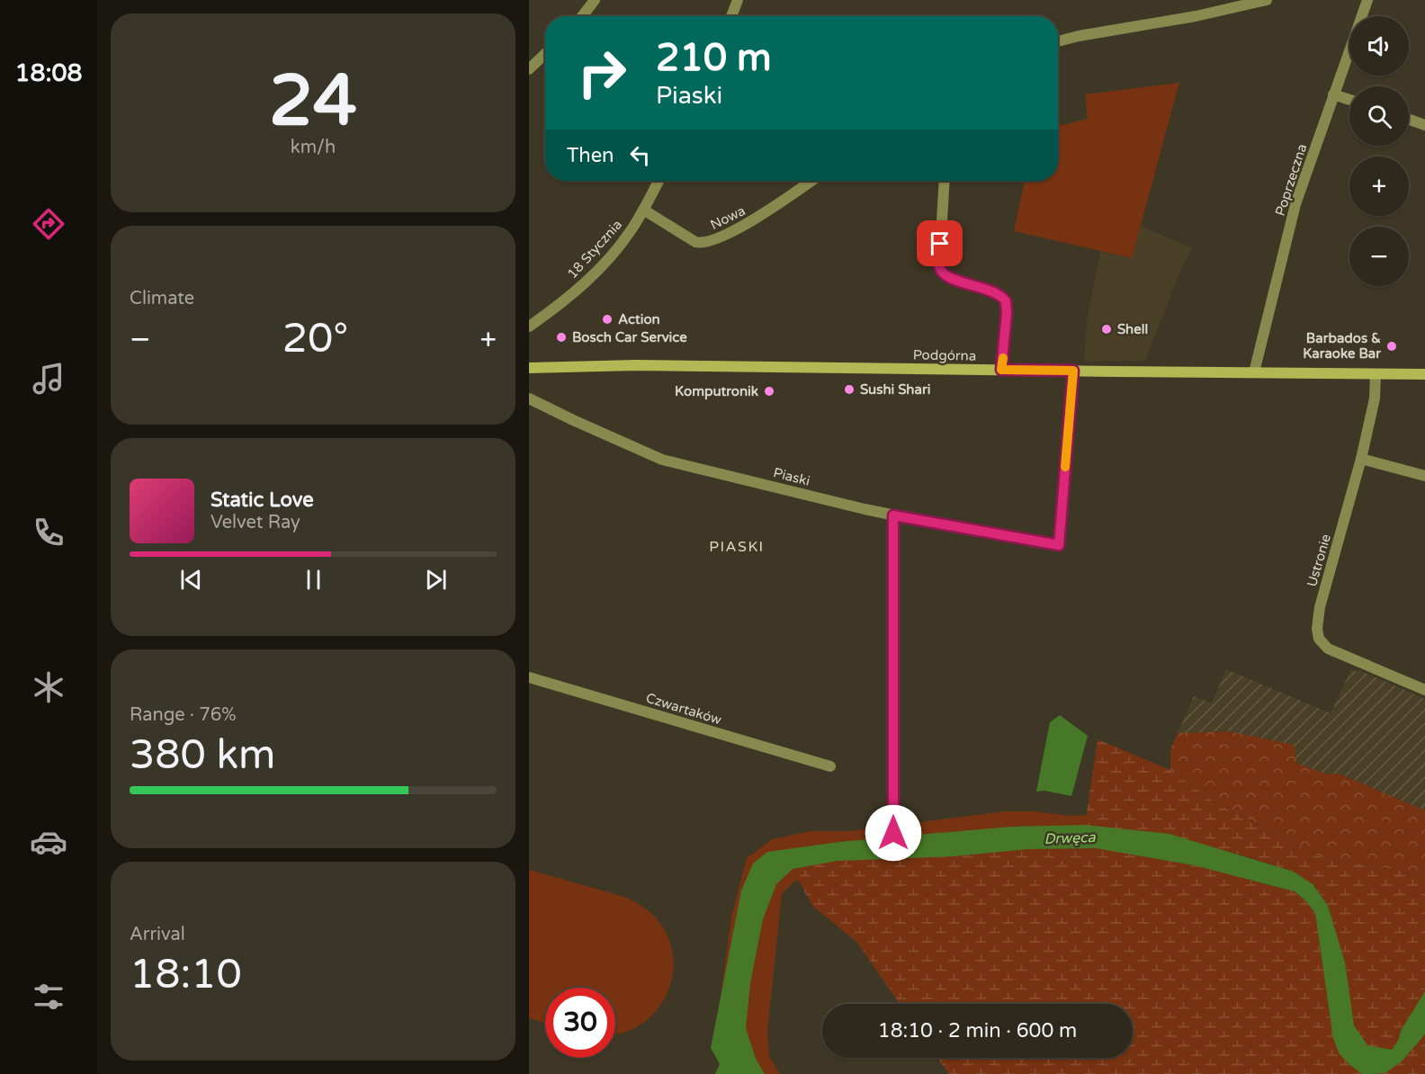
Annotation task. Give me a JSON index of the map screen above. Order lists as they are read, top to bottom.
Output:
{
  "streets": {
    "main road": ["Podgórna"],
    "street": [
      "Poprzeczna",
      "Nowa",
      "18 Stycznia",
      "Piaski",
      "Ustronie",
      "Czwartaków"
    ]
  },
  "crossings": [
    ["Poprzeczna", "Podgórna"],
    ["Nowa", "18 Stycznia"],
    ["Podgórna", "Piaski"],
    ["Podgórna", "Ustronie"]
  ],
  "districts": ["PIASKI"],
  "water": ["Drwęca"],
  "places": [
    "Action",
    "Shell",
    "Bosch Car Service",
    "Barbados & Karaoke Bar",
    "Sushi Shari",
    "Komputronik"
  ],
  "page": {
    "tabs": "18:08",
    "tile": [
      ["24", "km/h"],
      "Climate",
      ["Range · 76%", "380 km"],
      ["Arrival", "18:10"]
    ],
    "map_buttons": ["+", "−"],
    "turn": ["210 m", "Piaski"],
    "then": "Then",
    "heat": ["−", "20°", "+"],
    "song": ["Static Love", "Velvet Ray"],
    "limit": "30",
    "trip": "18:10 · 2 min · 600 m"
  }
}
